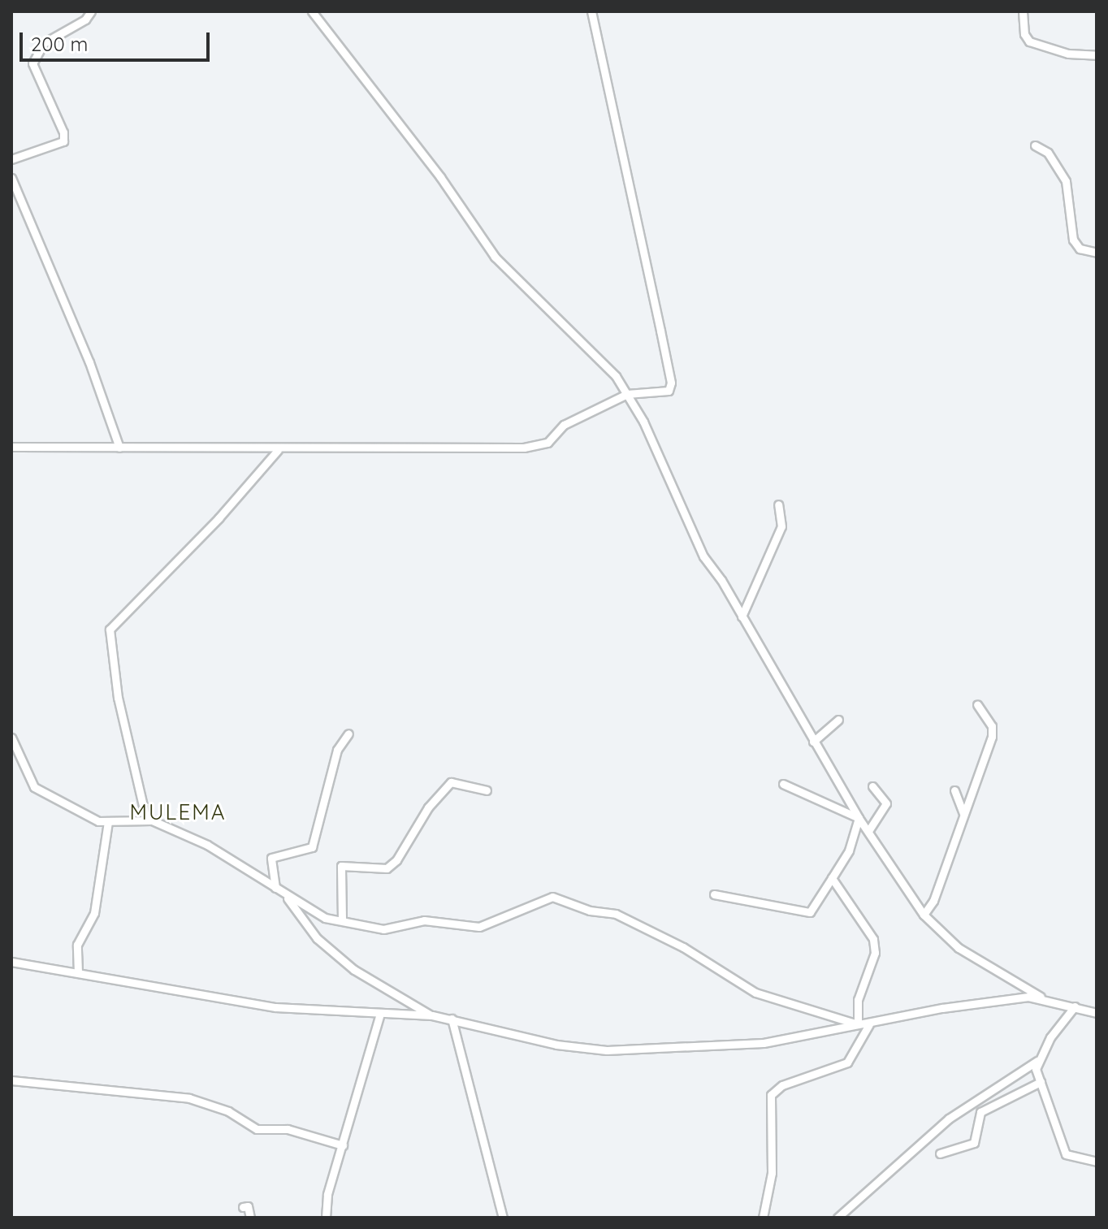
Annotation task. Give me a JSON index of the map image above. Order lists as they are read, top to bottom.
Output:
{
  "districts": ["MULEMA"],
  "scale_bar": "200 m"
}
